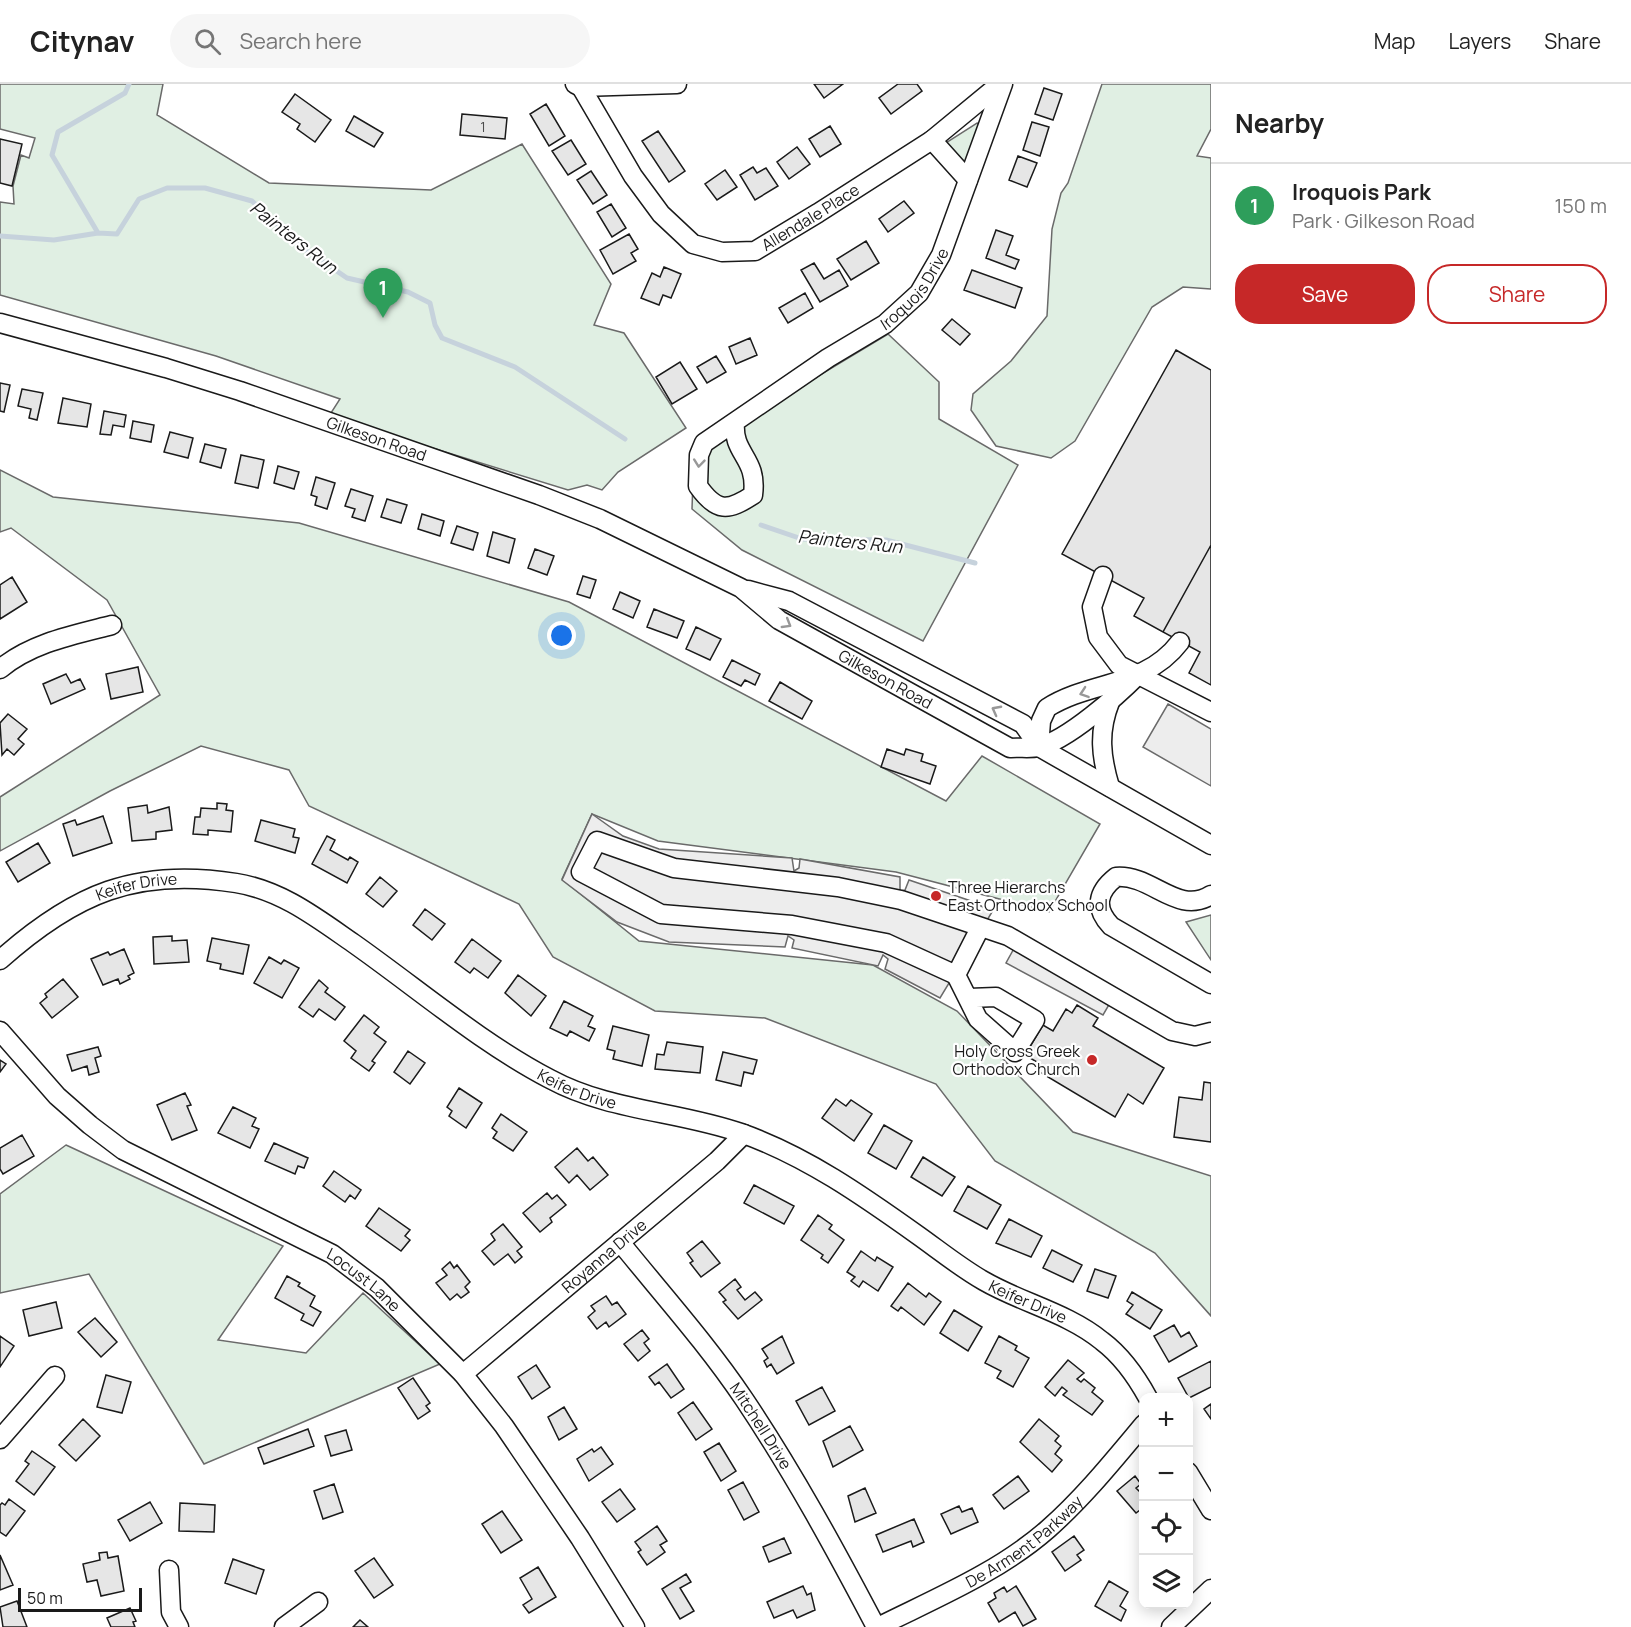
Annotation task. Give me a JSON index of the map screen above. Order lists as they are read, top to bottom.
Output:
{
  "streets": {
    "street": [
      "Allendale Place",
      "Iroquois Drive",
      "Gilkeson Road",
      "Keifer Drive",
      "Royanna Drive",
      "Locust Lane",
      "Mitchell Drive",
      "De Arment Parkway"
    ]
  },
  "crossings": [
    ["Allendale Place", "Iroquois Drive"],
    ["Keifer Drive", "Royanna Drive"],
    ["Royanna Drive", "Locust Lane"],
    ["Royanna Drive", "Mitchell Drive"],
    ["Mitchell Drive", "De Arment Parkway"]
  ],
  "water": ["Painters Run"],
  "places": ["Three Hierarchs East Orthodox School", "Holy Cross Greek Orthodox Church"],
  "house_numbers": ["1"],
  "scale_bar": "50 m",
  "page": {
    "header": "Citynav",
    "search": "Search here",
    "nav": ["Map", "Layers", "Share"],
    "heading": "Nearby",
    "list": [
      {
        "mark": "1",
        "name": "Iroquois Park",
        "note": "Park · Gilkeson Road",
        "value": "150 m"
      }
    ],
    "buttons": ["Save", "Share"],
    "pins": "1",
    "map_buttons": ["+", "−"],
    "scale": "50 m"
  }
}
